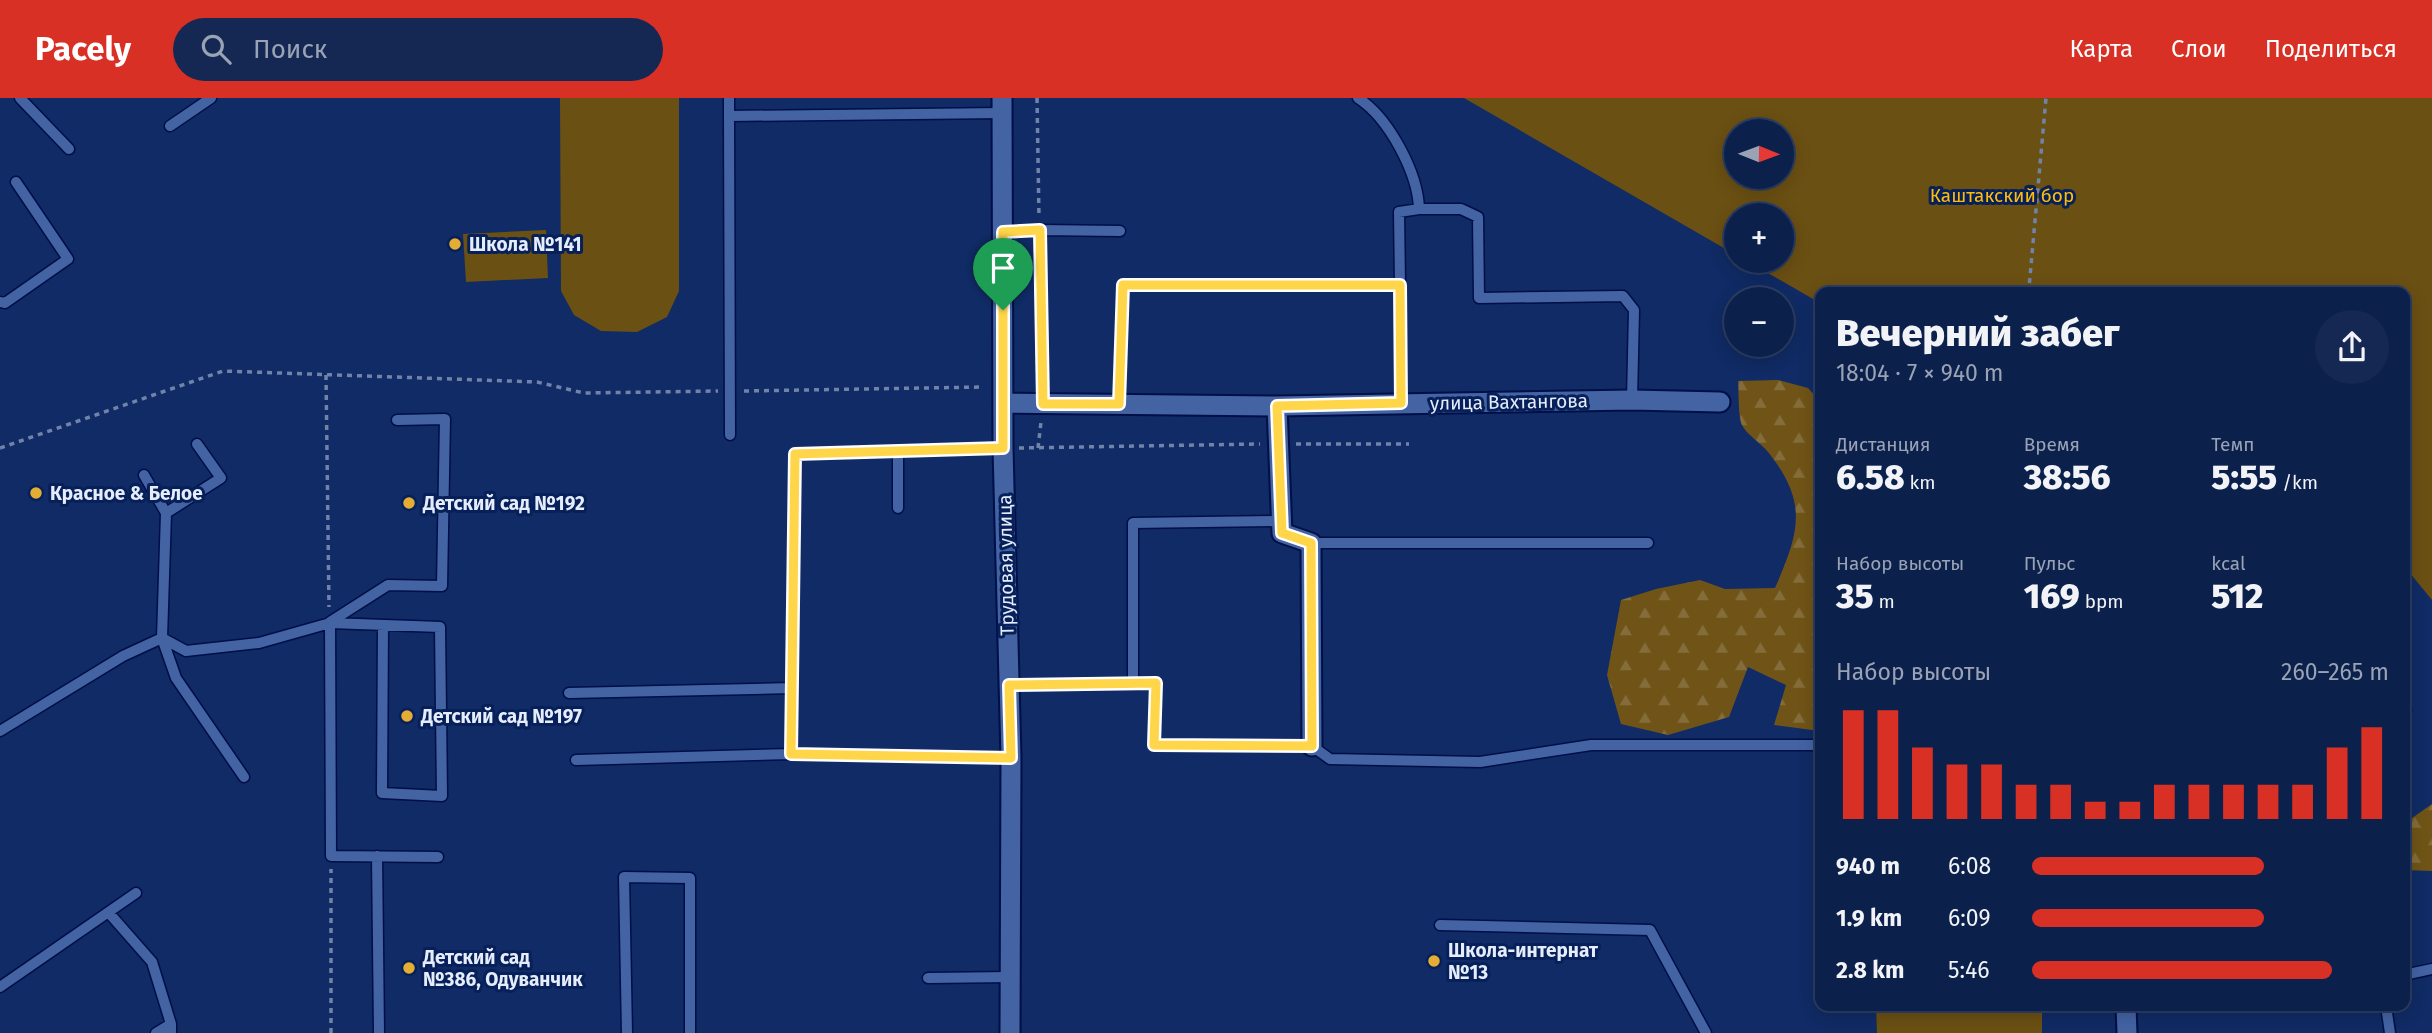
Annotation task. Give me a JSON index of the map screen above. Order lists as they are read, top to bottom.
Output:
{
  "streets": {
    "street": ["улица Вахтангова", "Трудовая улица"]
  },
  "crossings": [
    ["улица Вахтангова", "Трудовая улица"]
  ],
  "parks": ["Каштакский бор"],
  "places": [
    "Школа №141",
    "Красное & Белое",
    "Детский сад №192",
    "Детский сад №197",
    "Школа-интернат №13",
    "Детский сад №386, Одуванчик"
  ],
  "north": "right",
  "page": {
    "header": "Pacely",
    "search": "Поиск",
    "nav": ["Карта", "Слои", "Поделиться"],
    "map_buttons": ["+", "−"],
    "heading": ["Вечерний забег", "18:04 · 7 × 940 m"],
    "stats": [
      ["Дистанция", "6.58 km"],
      ["Время", "38:56"],
      ["Темп", "5:55 /km"],
      ["Набор высоты", "35 m"],
      ["Пульс", "169 bpm"],
      ["kcal", "512"]
    ],
    "chart": ["Набор высоты", "260–265 m"],
    "list": [
      {
        "name": "940 m",
        "note": "6:08"
      },
      {
        "name": "1.9 km",
        "note": "6:09"
      },
      {
        "name": "2.8 km",
        "note": "5:46"
      }
    ]
  }
}
